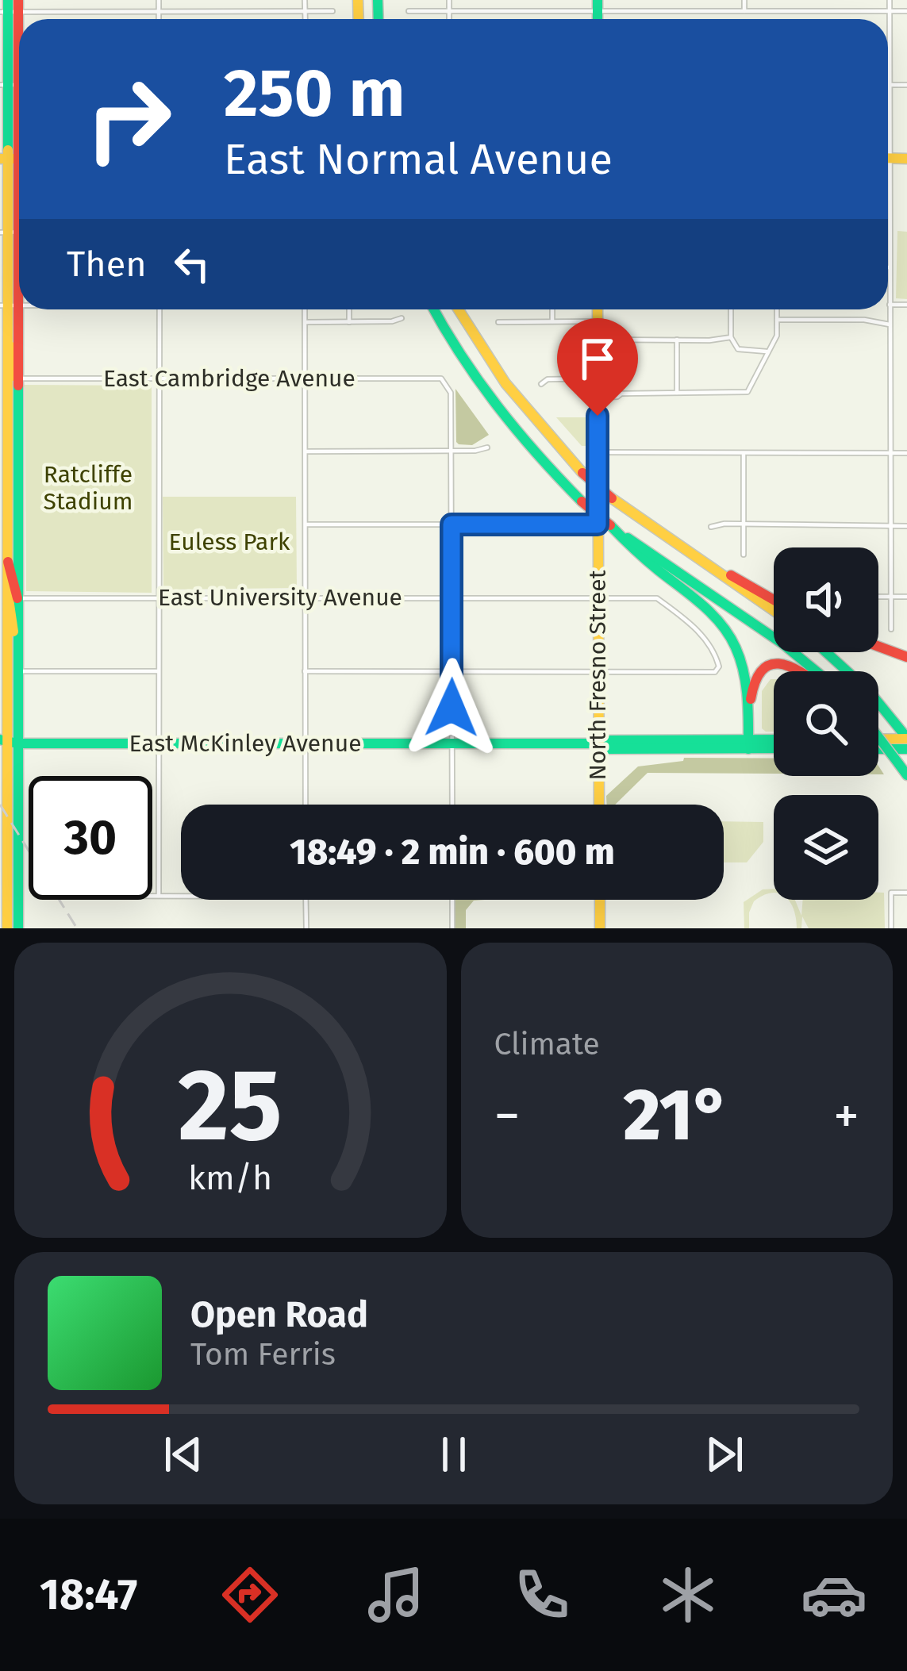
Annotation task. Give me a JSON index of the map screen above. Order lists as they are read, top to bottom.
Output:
{
  "streets": {
    "main road": ["North Fresno Street", "East McKinley Avenue"],
    "street": ["East Cambridge Avenue", "East University Avenue"]
  },
  "crossings": [
    ["East University Avenue", "North Fresno Street"],
    ["North Fresno Street", "East McKinley Avenue"]
  ],
  "parks": ["Ratcliffe Stadium", "Euless Park"],
  "page": {
    "turn": ["250 m", "East Normal Avenue"],
    "then": "Then",
    "limit": "30",
    "trip": "18:49 · 2 min · 600 m",
    "tile": "Climate",
    "heat": ["−", "21°", "+"],
    "song": ["Open Road", "Tom Ferris"],
    "tabs": "18:47",
    "gauge": ["25", "km/h"]
  }
}
